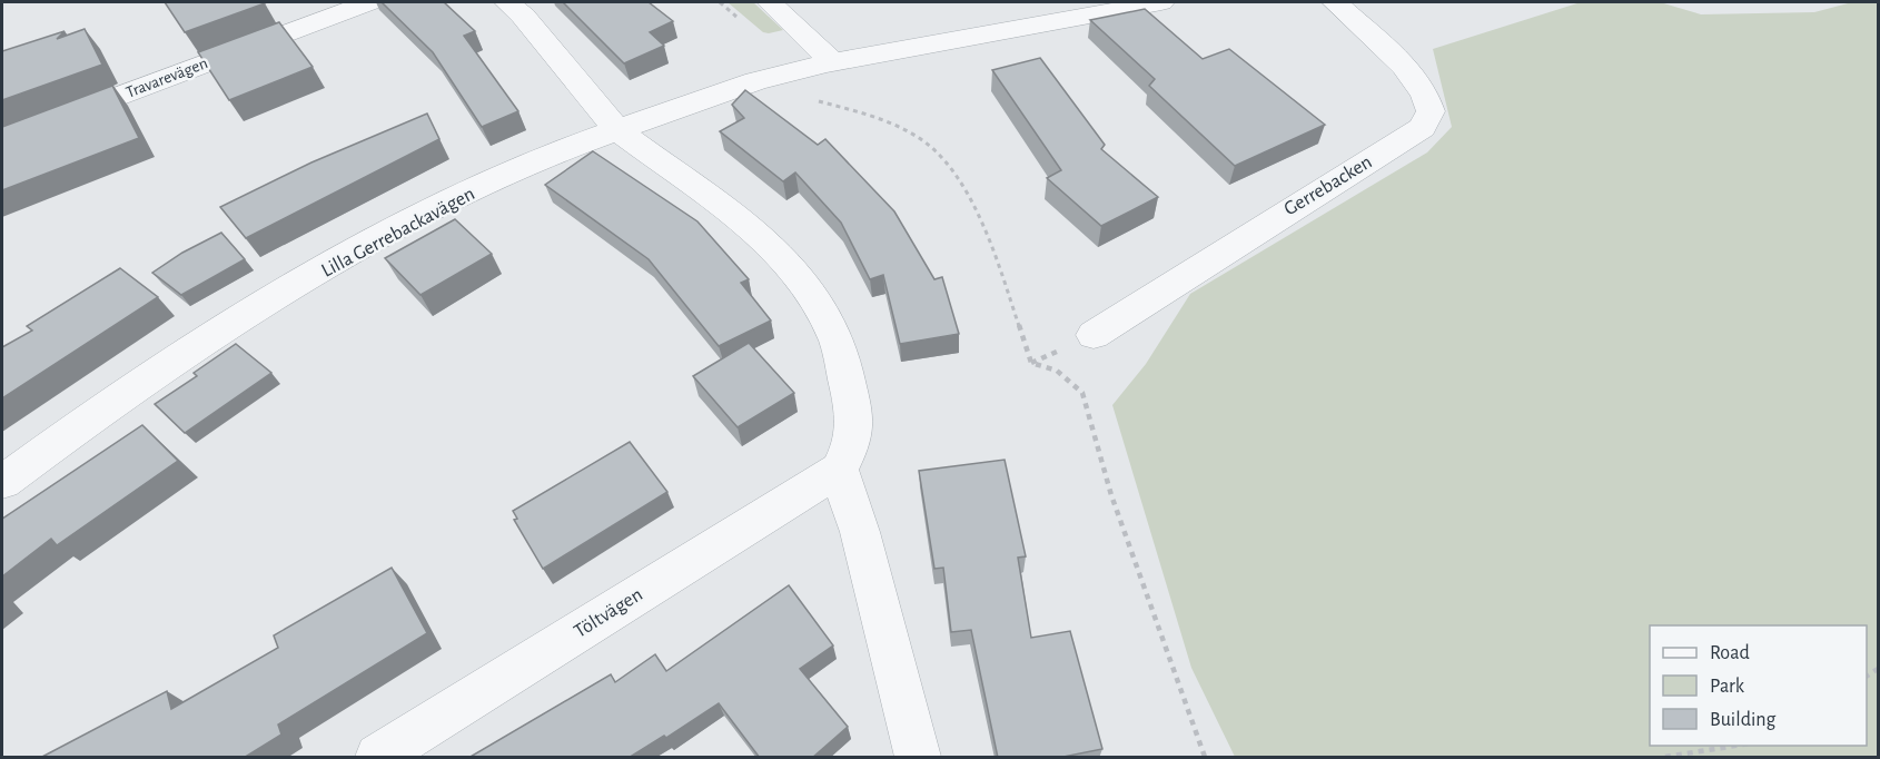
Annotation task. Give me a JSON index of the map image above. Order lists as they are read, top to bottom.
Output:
{
  "streets": {
    "street": [
      "Travarevägen",
      "Gerrebacken",
      "Lilla Gerrebackavägen",
      "Töltvägen"
    ]
  },
  "legend": ["Road", "Park", "Building"]
}
